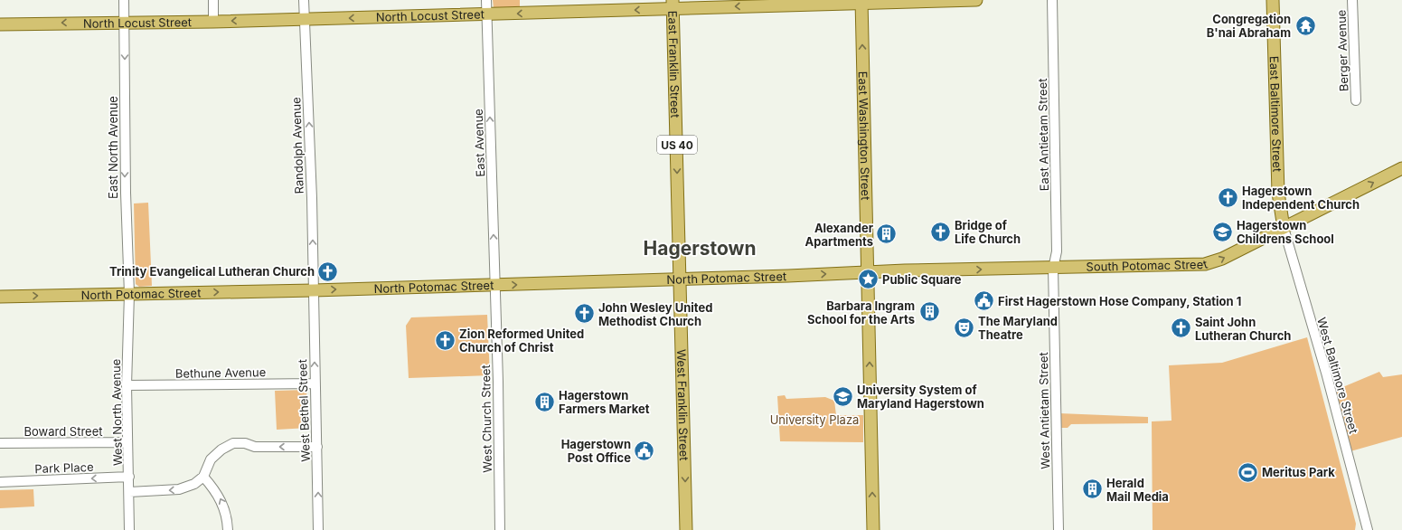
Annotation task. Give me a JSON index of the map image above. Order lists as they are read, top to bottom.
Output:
{
  "streets": {
    "main road": [
      "North Locust Street",
      "East Franklin Street",
      "East Baltimore Street",
      "East Washington Street",
      "US 40",
      "South Potomac Street",
      "North Potomac Street",
      "West Franklin Street"
    ],
    "street": [
      "Berger Avenue",
      "East Antietam Street",
      "East Avenue",
      "Randolph Avenue",
      "East North Avenue",
      "Bethune Avenue",
      "West Baltimore Street",
      "West Bethel Street",
      "West Antietam Street",
      "West North Avenue",
      "West Church Street",
      "Boward Street",
      "Park Place"
    ]
  },
  "crossings": [
    ["North Locust Street", "East Franklin Street"],
    ["North Locust Street", "East Washington Street"],
    ["North Locust Street", "East Avenue"],
    ["North Locust Street", "Randolph Avenue"],
    ["North Locust Street", "East North Avenue"],
    ["East Franklin Street", "North Potomac Street"],
    ["East Franklin Street", "West Franklin Street"],
    ["East Baltimore Street", "South Potomac Street"],
    ["East Baltimore Street", "West Baltimore Street"],
    ["East Antietam Street", "South Potomac Street"],
    ["East Antietam Street", "West Antietam Street"],
    ["East Washington Street", "South Potomac Street"],
    ["East Washington Street", "North Potomac Street"],
    ["East Avenue", "North Potomac Street"],
    ["East Avenue", "West Church Street"],
    ["Randolph Avenue", "North Potomac Street"],
    ["Randolph Avenue", "West Bethel Street"],
    ["East North Avenue", "North Potomac Street"],
    ["East North Avenue", "West North Avenue"],
    ["South Potomac Street", "North Potomac Street"],
    ["South Potomac Street", "West Baltimore Street"],
    ["South Potomac Street", "West Antietam Street"],
    ["North Potomac Street", "West Franklin Street"],
    ["North Potomac Street", "West Bethel Street"],
    ["North Potomac Street", "West North Avenue"],
    ["North Potomac Street", "West Church Street"],
    ["Bethune Avenue", "West Bethel Street"],
    ["Bethune Avenue", "West North Avenue"],
    ["West North Avenue", "Boward Street"],
    ["West North Avenue", "Park Place"]
  ],
  "one_way": [
    "North Locust Street",
    "East Franklin Street",
    "East Washington Street",
    "East Avenue",
    "Randolph Avenue",
    "East North Avenue",
    "South Potomac Street",
    "North Potomac Street",
    "West Franklin Street",
    "West Bethel Street",
    "Park Place"
  ],
  "districts": ["Hagerstown"],
  "parks": ["University Plaza"],
  "places": {
    "temple": ["Congregation B'nai Abraham"],
    "church": [
      "Hagerstown Independent Church",
      "Bridge of Life Church",
      "Trinity Evangelical Lutheran Church",
      "John Wesley United Methodist Church",
      "Saint John Lutheran Church",
      "Zion Reformed United Church of Christ"
    ],
    "school or university": ["Hagerstown Childrens School", "University System of Maryland Hagerstown"],
    "building": [
      "Alexander Apartments",
      "Barbara Ingram School for the Arts",
      "Hagerstown Farmers Market",
      "Herald Mail Media"
    ],
    "place": ["Public Square"],
    "public building": ["First Hagerstown Hose Company, Station 1", "Hagerstown Post Office"],
    "theatre": ["The Maryland Theatre"],
    "sports": ["Meritus Park"]
  }
}
